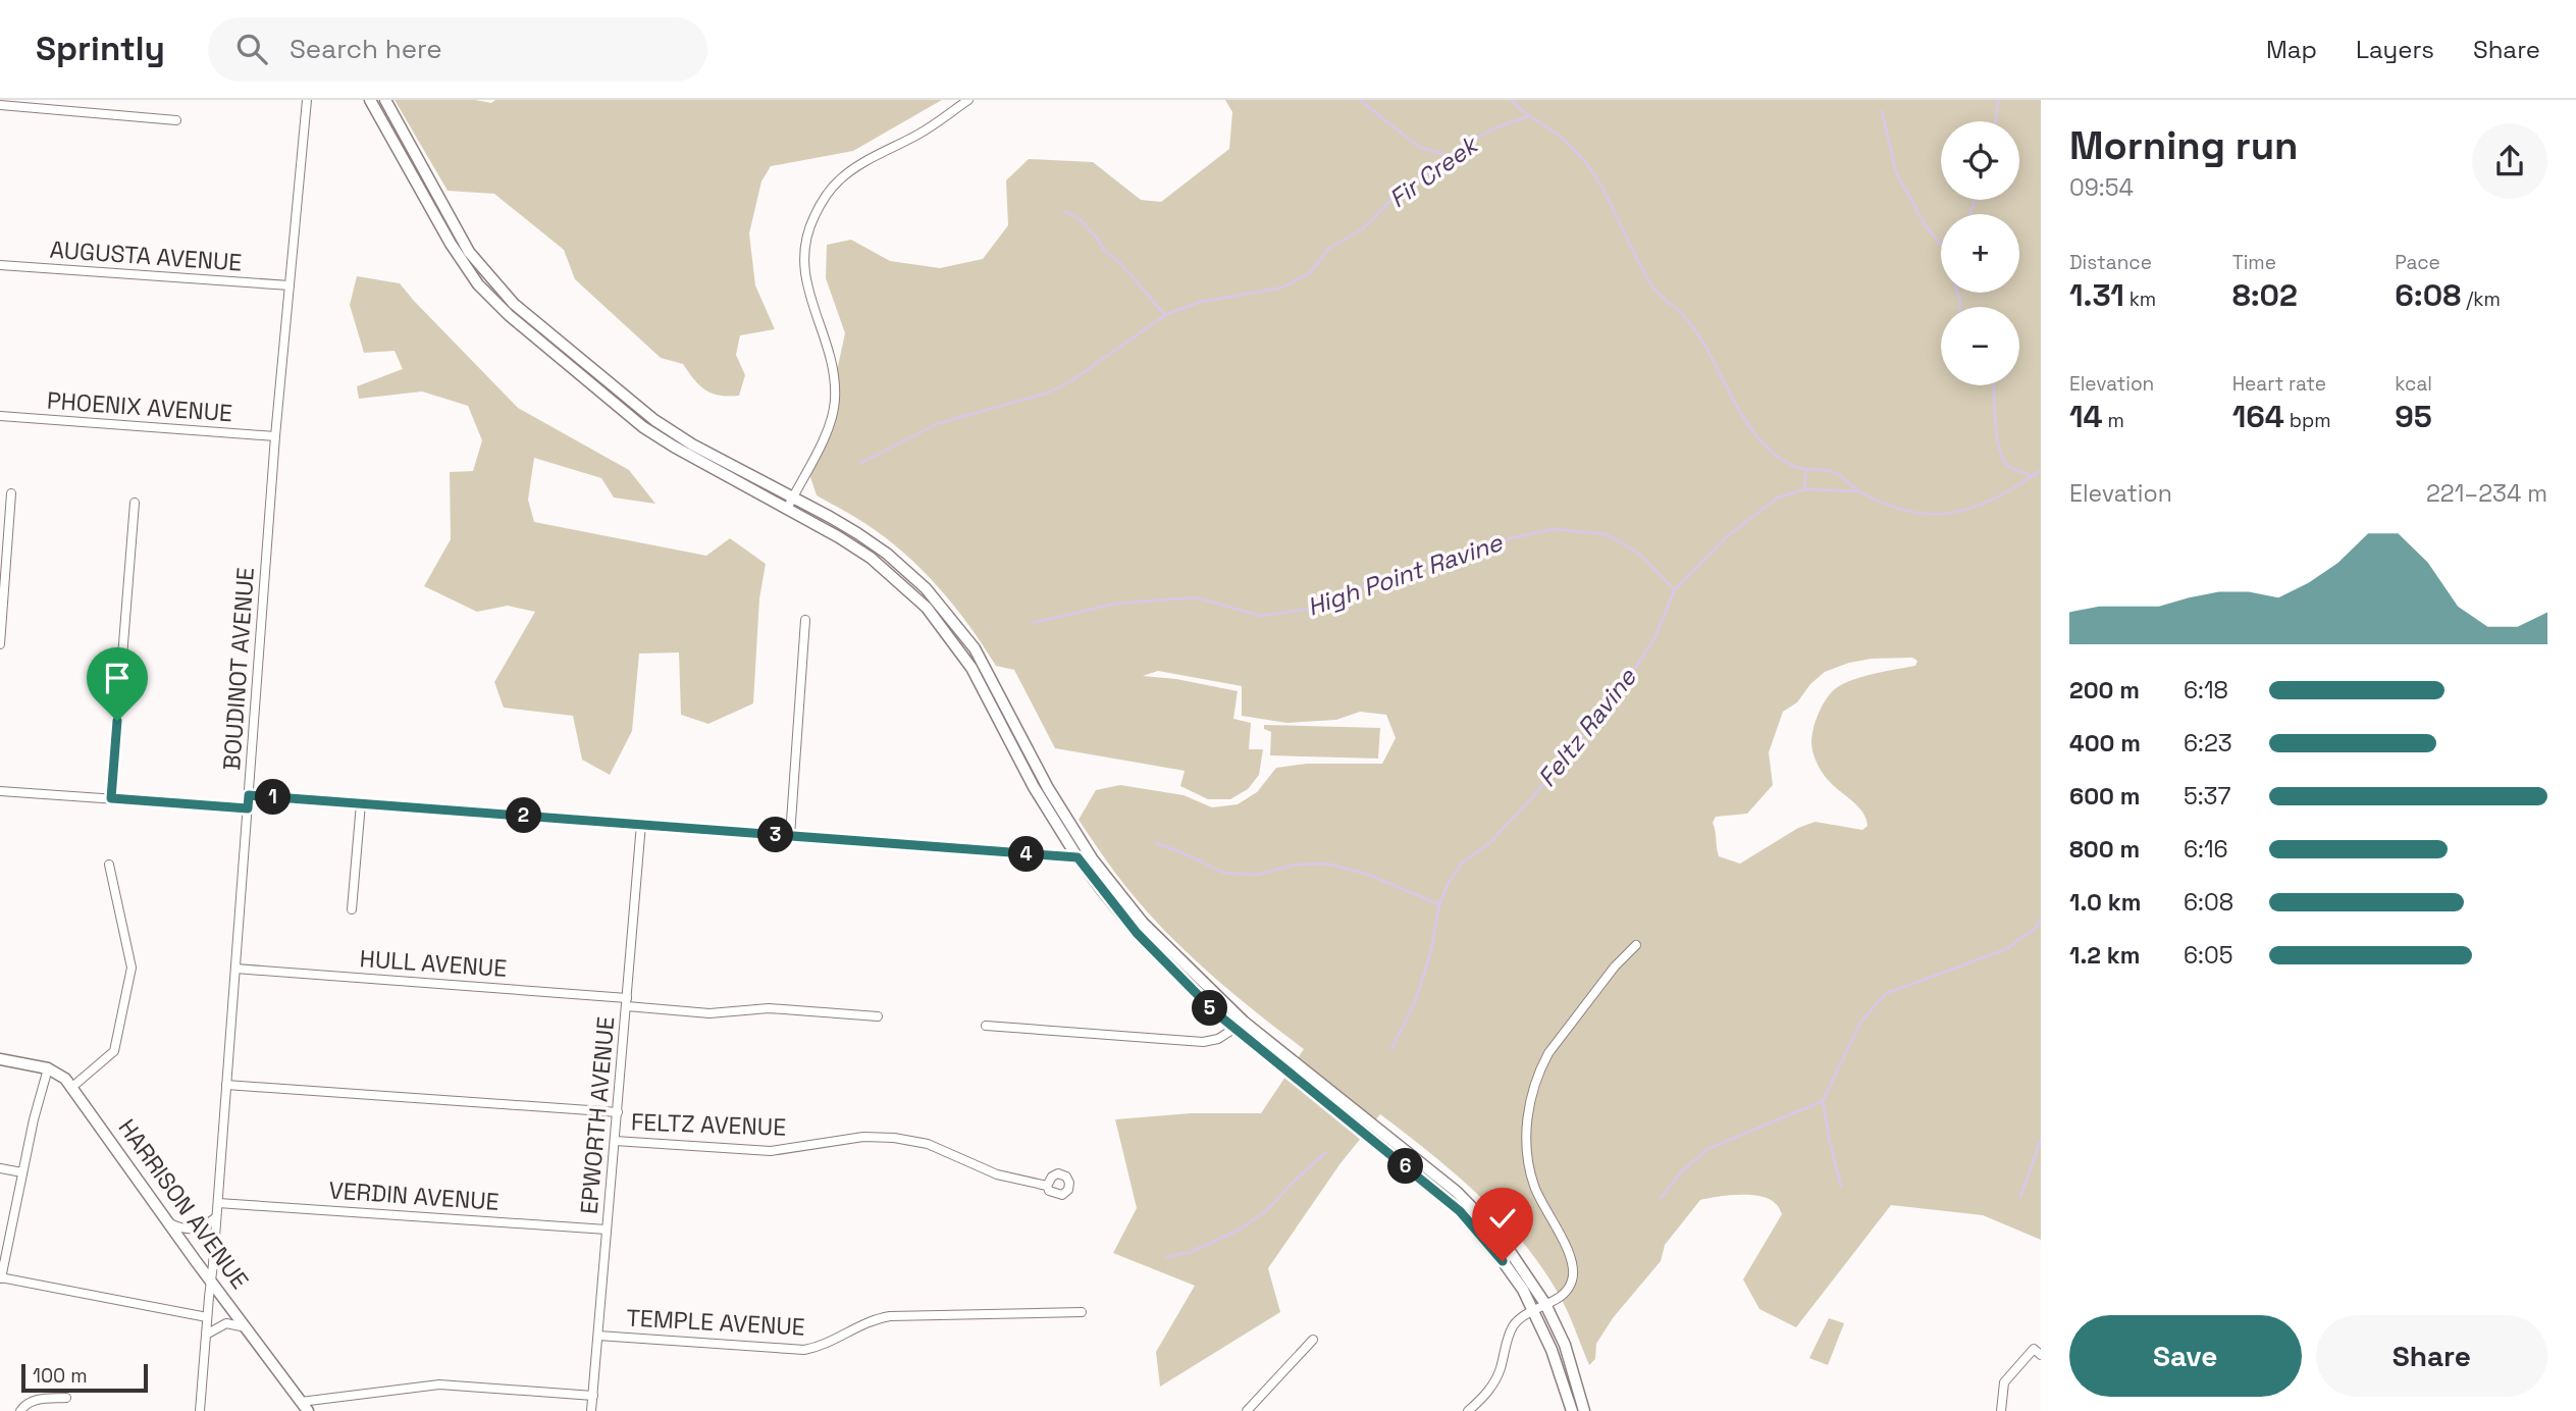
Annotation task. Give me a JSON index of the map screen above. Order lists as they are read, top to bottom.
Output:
{
  "streets": {
    "main road": ["HARRISON AVENUE"],
    "street": [
      "AUGUSTA AVENUE",
      "PHOENIX AVENUE",
      "BOUDINOT AVENUE",
      "HULL AVENUE",
      "EPWORTH AVENUE",
      "FELTZ AVENUE",
      "VERDIN AVENUE",
      "TEMPLE AVENUE"
    ]
  },
  "crossings": [
    ["AUGUSTA AVENUE", "BOUDINOT AVENUE"],
    ["PHOENIX AVENUE", "BOUDINOT AVENUE"],
    ["BOUDINOT AVENUE", "HULL AVENUE"],
    ["BOUDINOT AVENUE", "FELTZ AVENUE"],
    ["BOUDINOT AVENUE", "VERDIN AVENUE"],
    ["BOUDINOT AVENUE", "HARRISON AVENUE"],
    ["HULL AVENUE", "EPWORTH AVENUE"],
    ["EPWORTH AVENUE", "FELTZ AVENUE"],
    ["EPWORTH AVENUE", "VERDIN AVENUE"],
    ["EPWORTH AVENUE", "TEMPLE AVENUE"]
  ],
  "water": ["Fir Creek", "High Point Ravine", "Feltz Ravine"],
  "scale_bar": "100 m",
  "page": {
    "header": "Sprintly",
    "search": "Search here",
    "nav": ["Map", "Layers", "Share"],
    "heading": ["Morning run", "09:54"],
    "map_buttons": ["+", "−"],
    "stats": [
      ["Distance", "1.31 km"],
      ["Time", "8:02"],
      ["Pace", "6:08 /km"],
      ["Elevation", "14 m"],
      ["Heart rate", "164 bpm"],
      ["kcal", "95"]
    ],
    "chart": ["Elevation", "221–234 m"],
    "list": [
      {
        "name": "200 m",
        "note": "6:18"
      },
      {
        "name": "400 m",
        "note": "6:23"
      },
      {
        "name": "600 m",
        "note": "5:37"
      },
      {
        "name": "800 m",
        "note": "6:16"
      },
      {
        "name": "1.0 km",
        "note": "6:08"
      },
      {
        "name": "1.2 km",
        "note": "6:05"
      }
    ],
    "pins": [
      "1",
      "2",
      "3",
      "4",
      "5",
      "6"
    ],
    "buttons": ["Save", "Share"],
    "scale": "100 m"
  }
}
